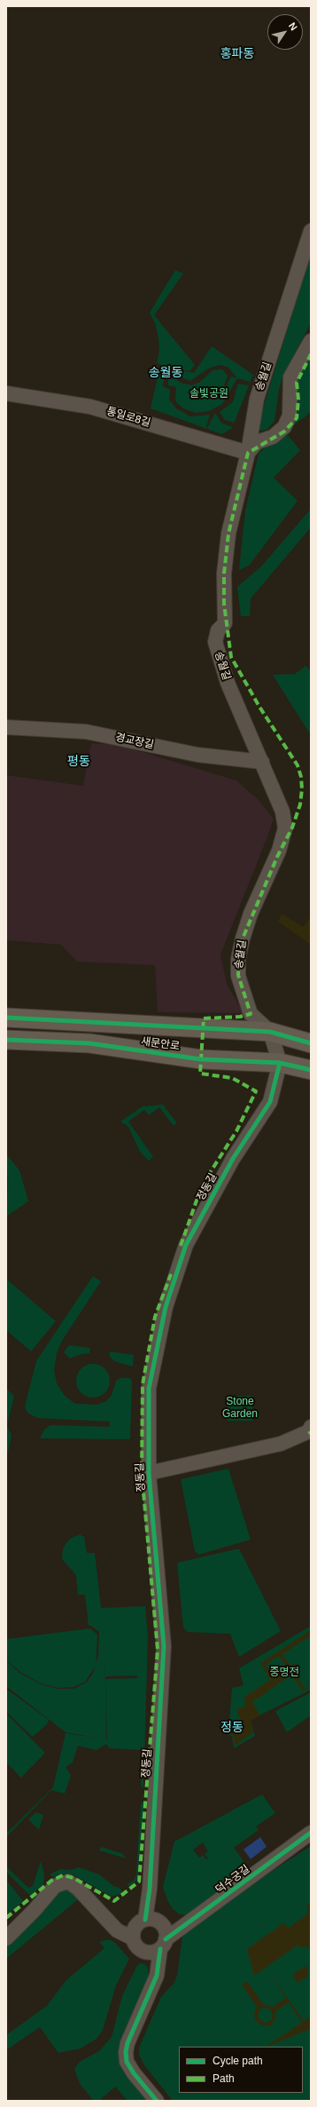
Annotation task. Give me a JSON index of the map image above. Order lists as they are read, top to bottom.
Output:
{
  "streets": {
    "main road": ["새문안로"],
    "street": [
      "송월길",
      "통일로8길",
      "경교장길",
      "정동길",
      "덕수궁길"
    ]
  },
  "crossings": [
    ["송월길", "통일로8길"],
    ["송월길", "경교장길"],
    ["송월길", "새문안로"],
    ["새문안로", "정동길"],
    ["정동길", "덕수궁길"]
  ],
  "districts": [
    "홍파동",
    "송월동",
    "평동",
    "정동"
  ],
  "parks": ["솔빛공원", "Stone Garden", "중명전"],
  "legend": ["Cycle path", "Path"],
  "north": "top right"
}
